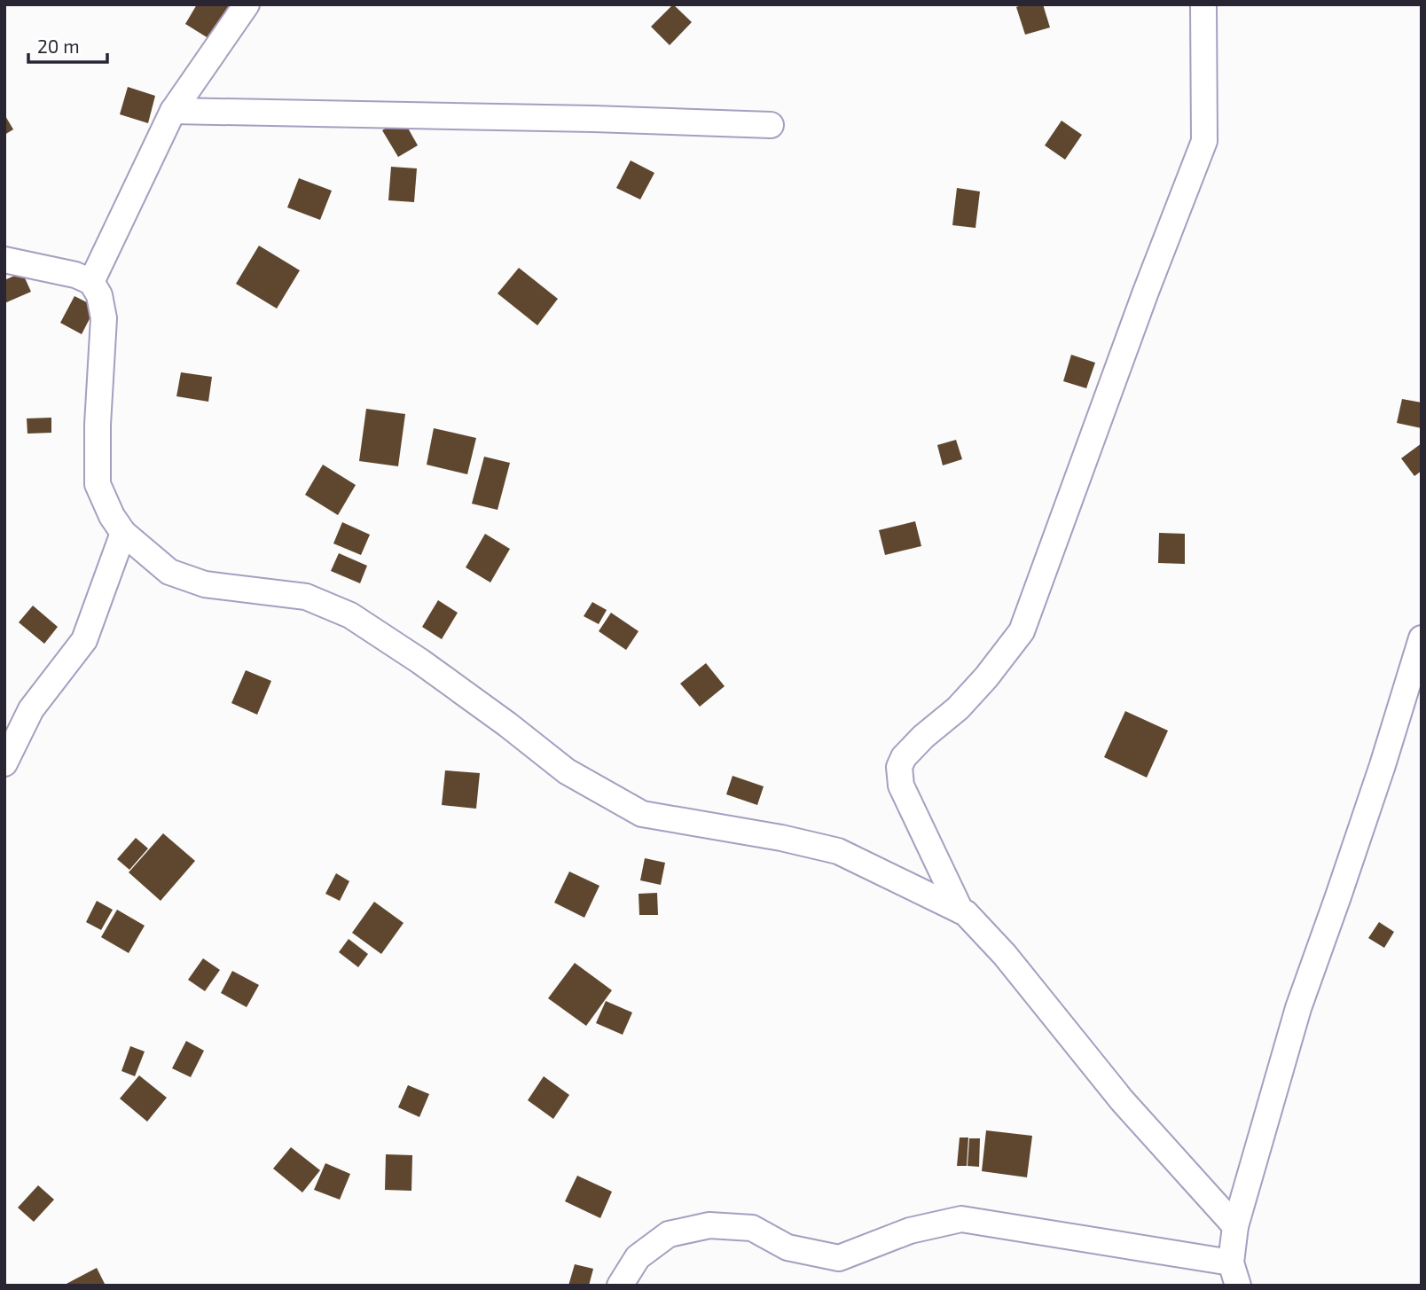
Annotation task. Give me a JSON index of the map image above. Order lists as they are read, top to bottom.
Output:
{
  "scale_bar": "20 m"
}
